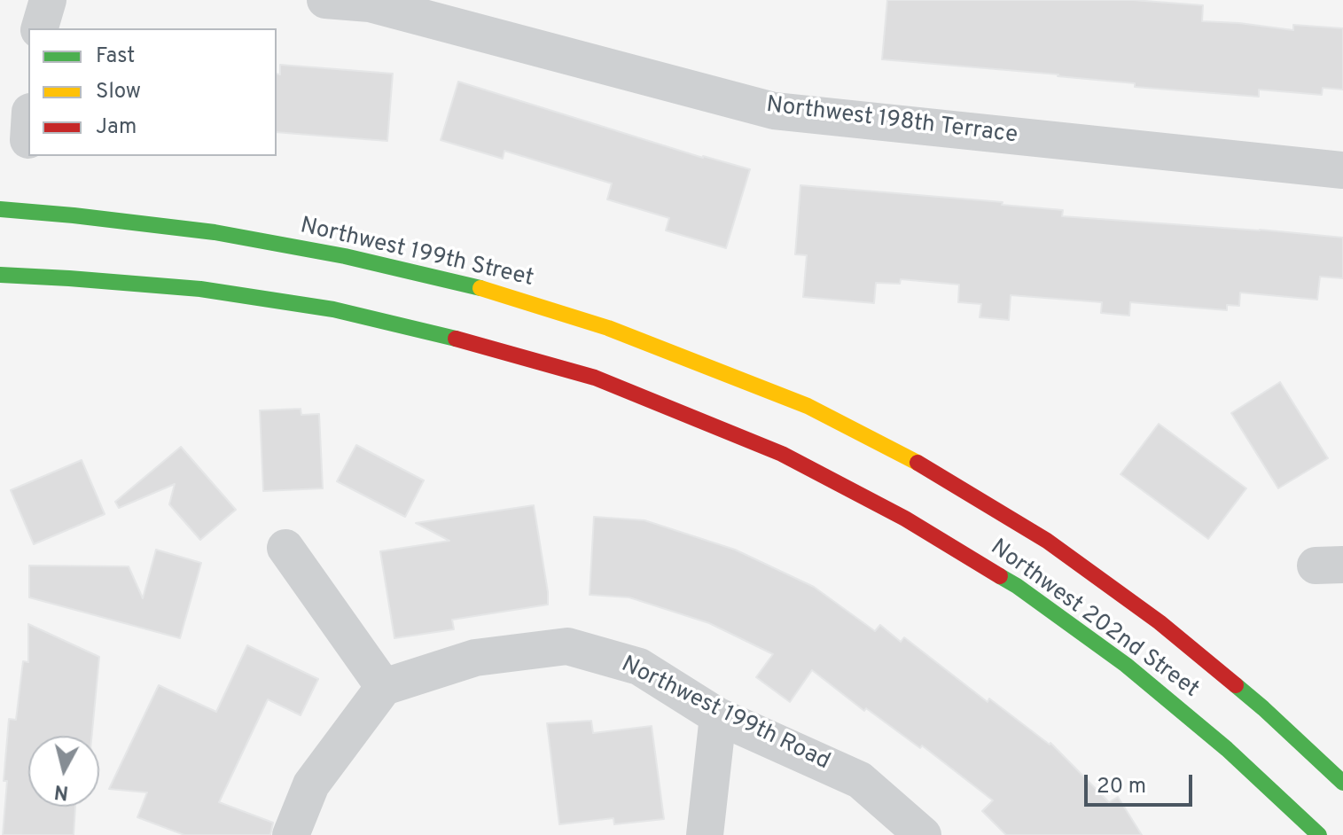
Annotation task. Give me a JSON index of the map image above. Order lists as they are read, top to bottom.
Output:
{
  "streets": {
    "main road": ["Northwest 199th Street", "Northwest 202nd Street"],
    "street": ["Northwest 198th Terrace", "Northwest 199th Road"]
  },
  "crossings": [
    ["Northwest 199th Street", "Northwest 202nd Street"]
  ],
  "legend": ["Fast", "Slow", "Jam"],
  "scale_bar": "20 m",
  "north": "bottom"
}
